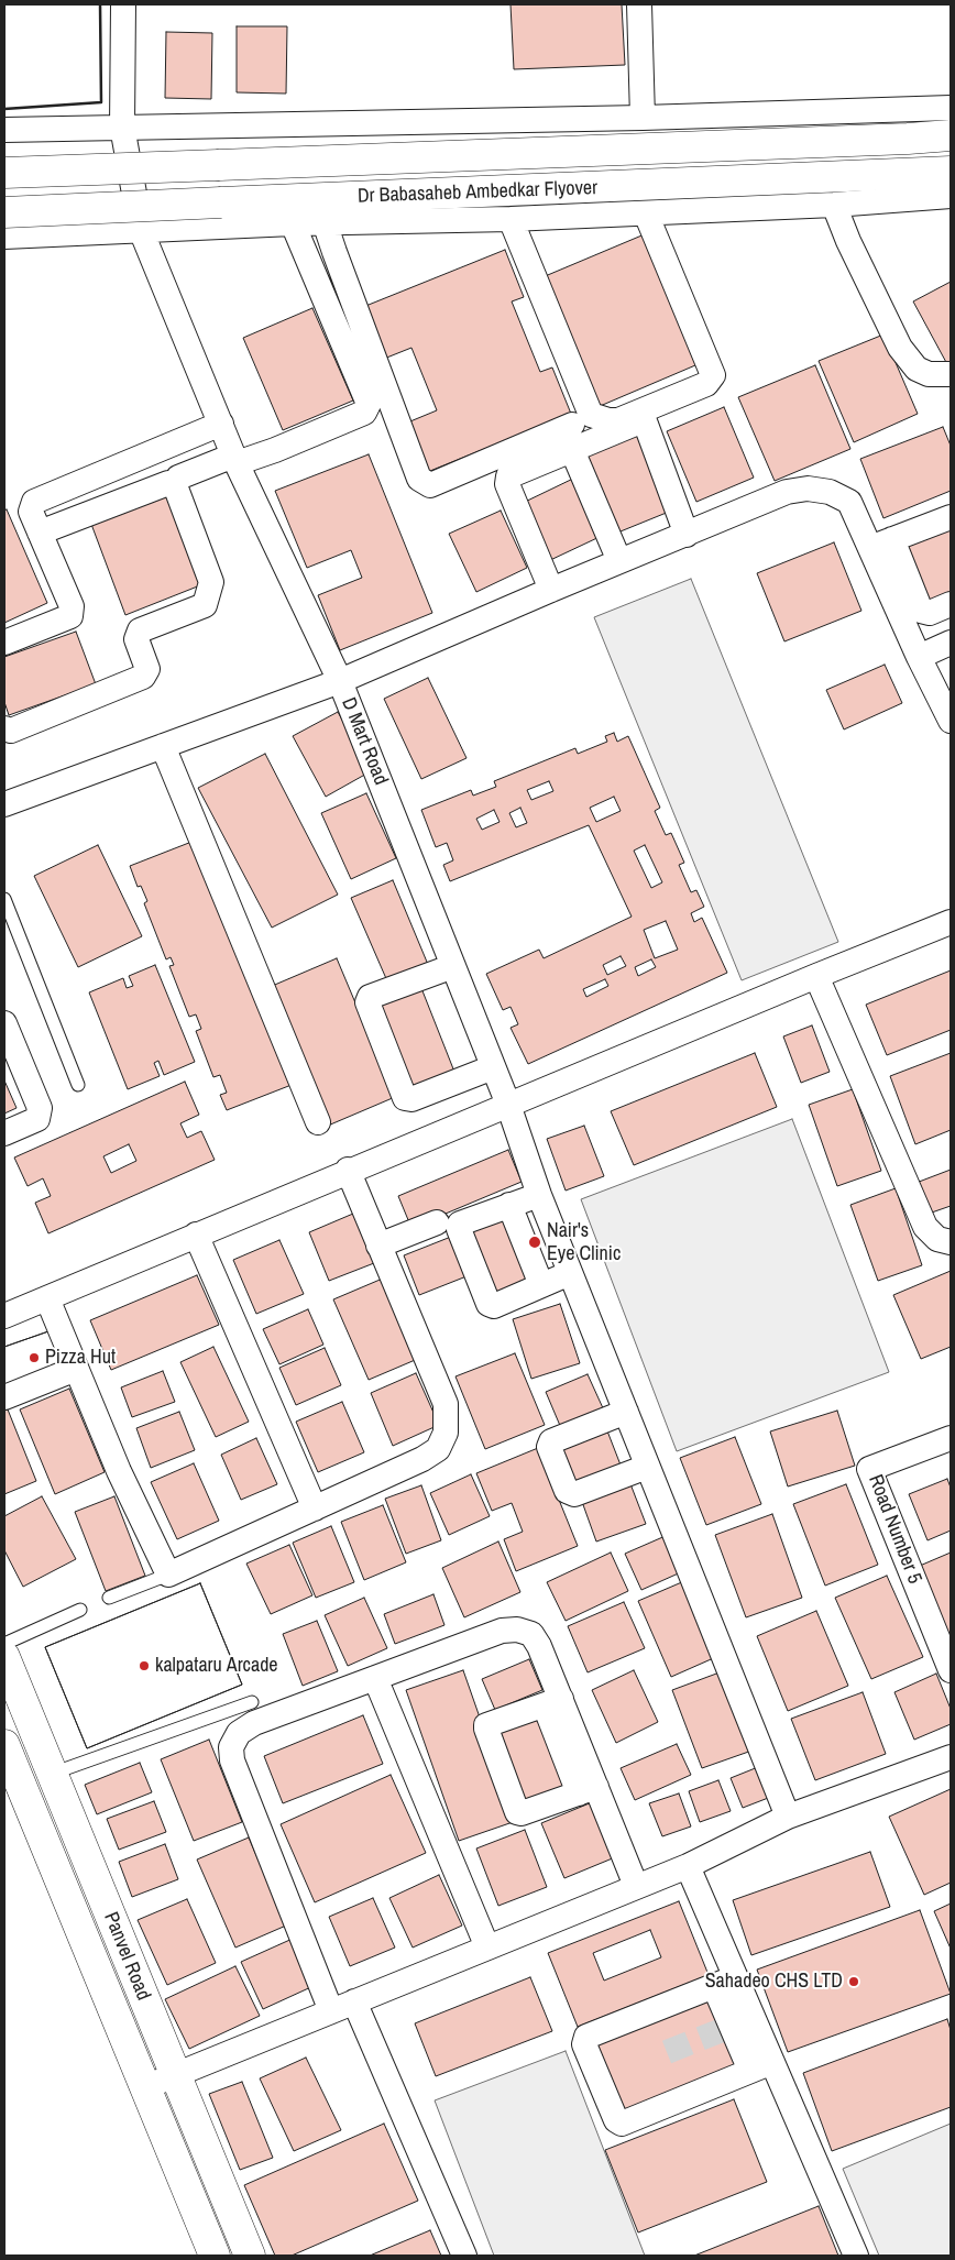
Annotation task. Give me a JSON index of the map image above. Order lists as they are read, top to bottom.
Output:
{
  "streets": {
    "main road": ["Dr Babasaheb Ambedkar Flyover", "Panvel Road"],
    "street": ["D Mart Road", "Road Number 5"]
  },
  "places": [
    "Nair's Eye Clinic",
    "Pizza Hut",
    "kalpataru Arcade",
    "Sahadeo CHS LTD"
  ]
}
